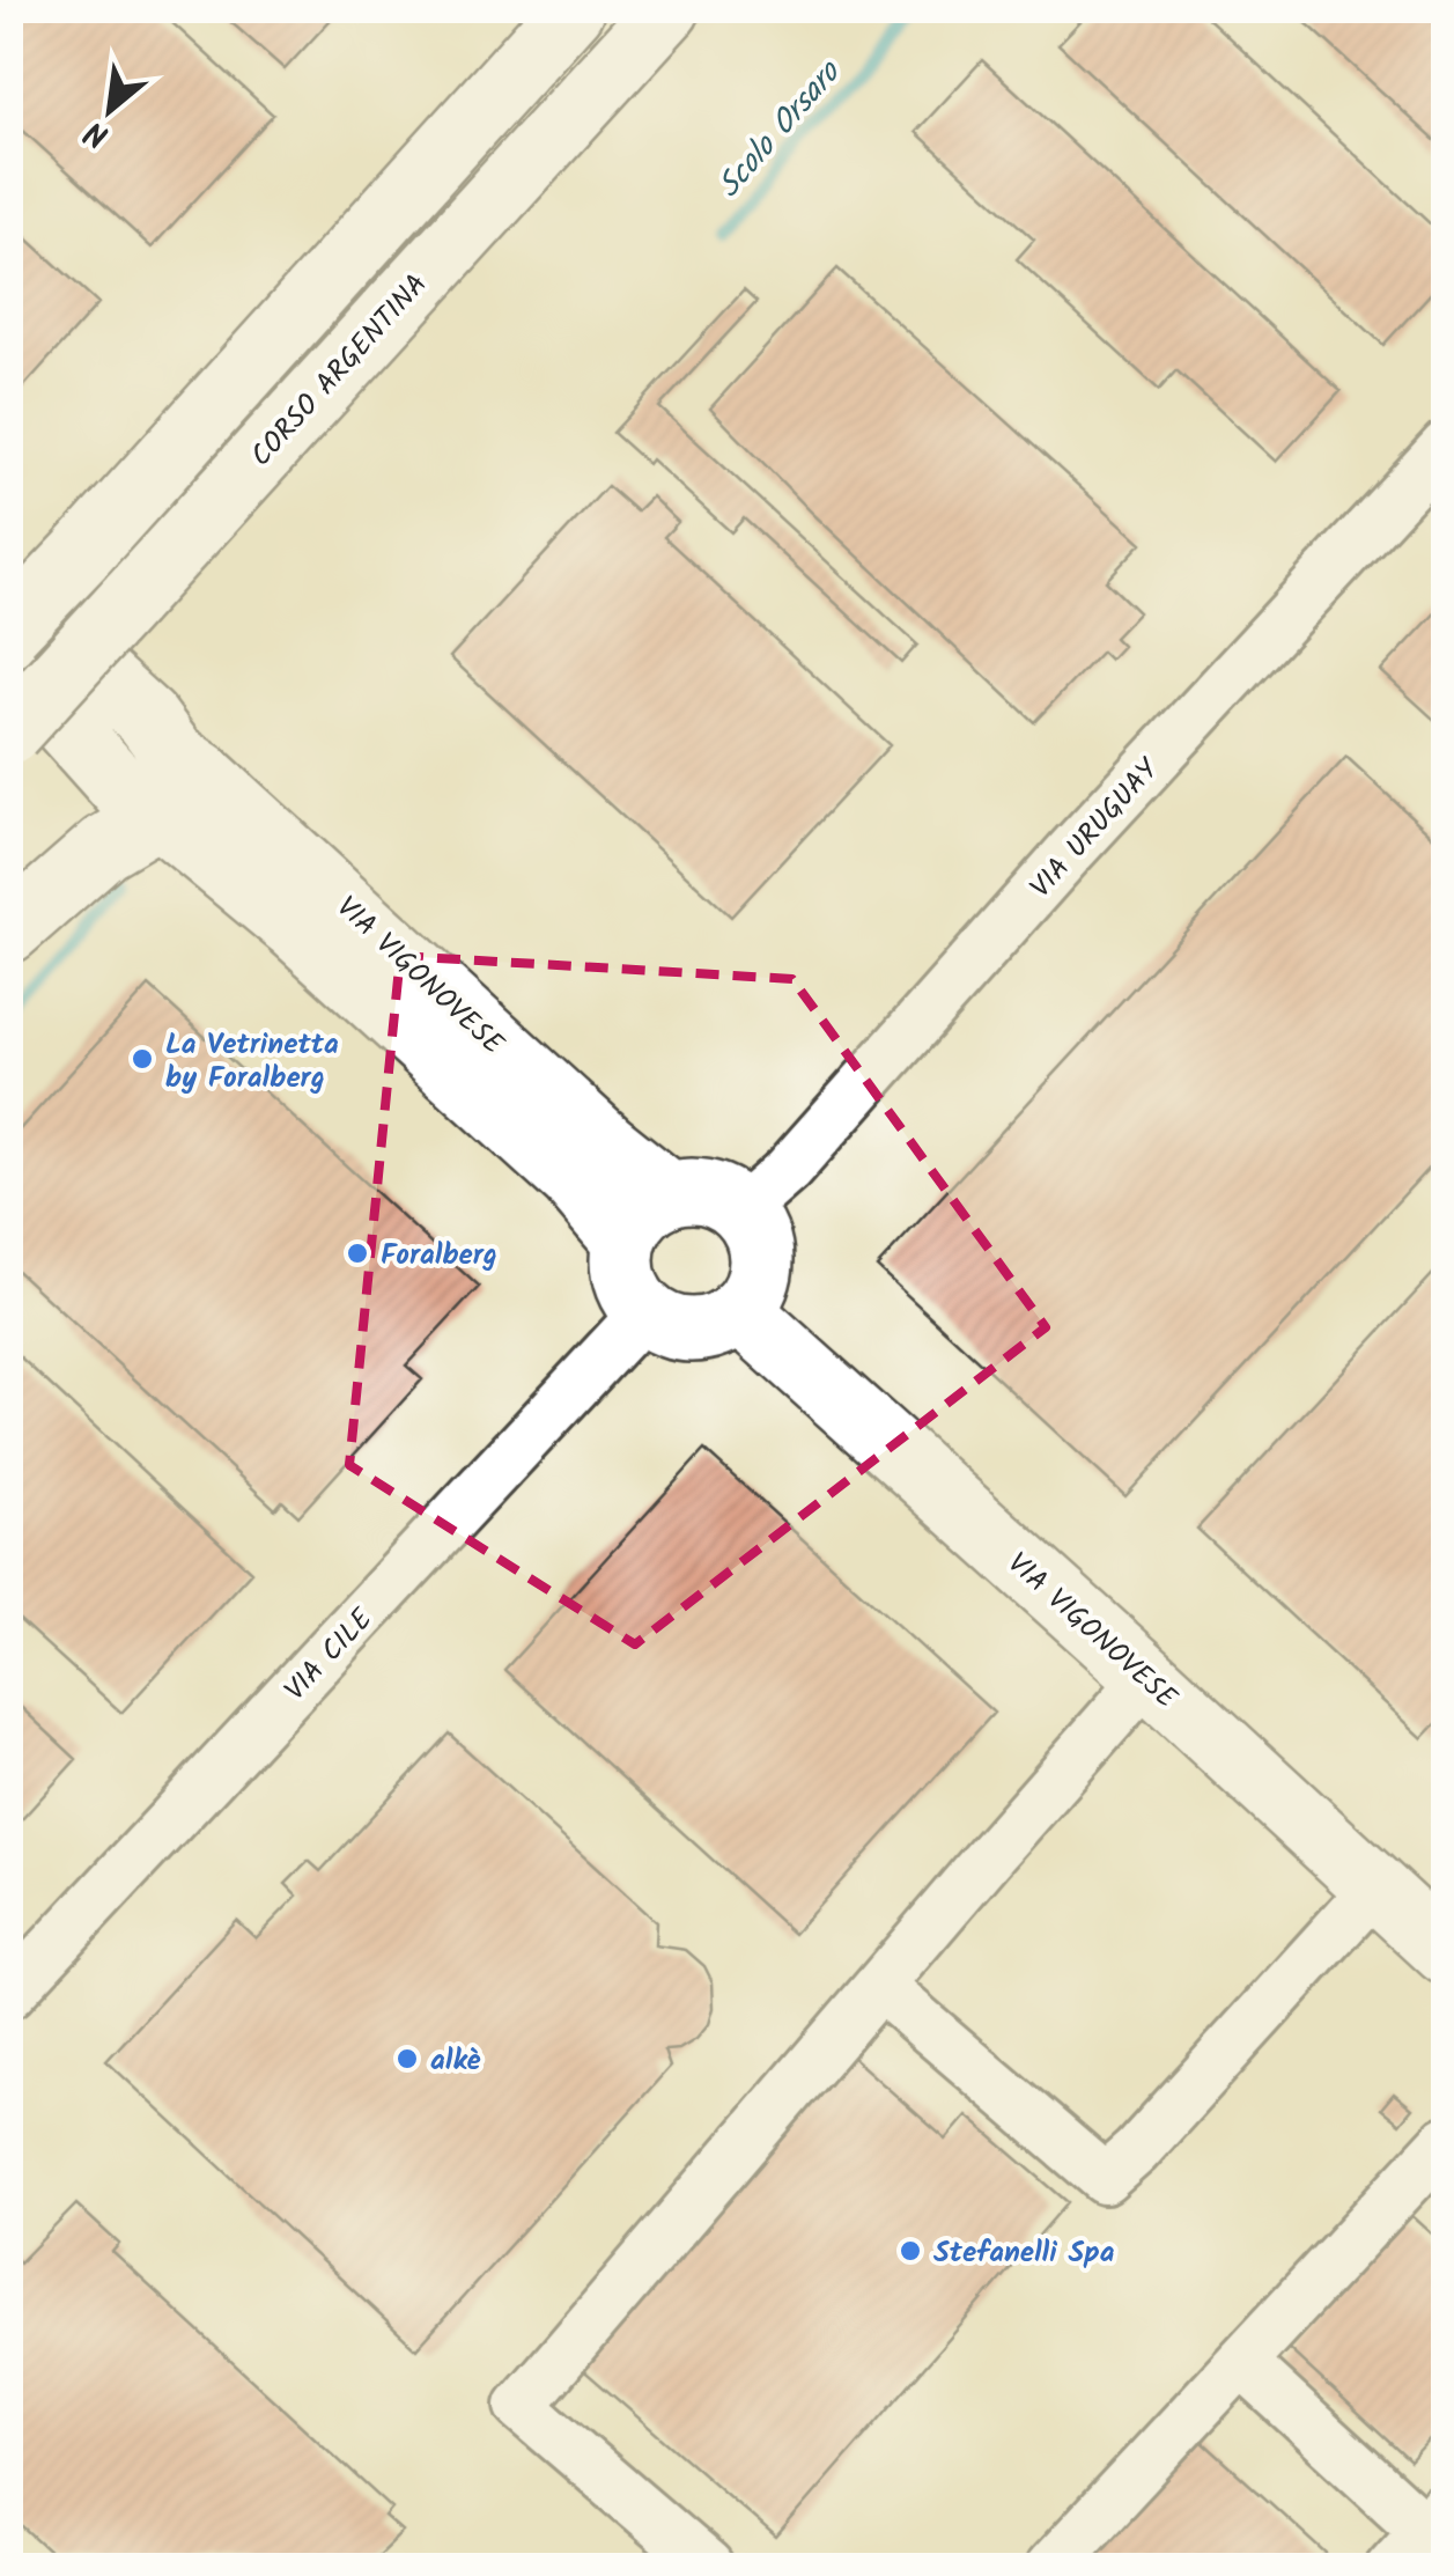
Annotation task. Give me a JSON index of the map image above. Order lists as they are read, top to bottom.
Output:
{
  "streets": {
    "main road": ["CORSO ARGENTINA", "VIA VIGONOVESE"],
    "street": ["VIA URUGUAY", "VIA CILE"]
  },
  "crossings": [
    ["VIA URUGUAY", "VIA VIGONOVESE"],
    ["VIA URUGUAY", "VIA CILE"],
    ["VIA VIGONOVESE", "VIA CILE"]
  ],
  "water": ["Scolo Orsaro"],
  "places": [
    "La Vetrinetta by Foralberg",
    "Foralberg",
    "alkè",
    "Stefanelli Spa"
  ],
  "north": "bottom left"
}
